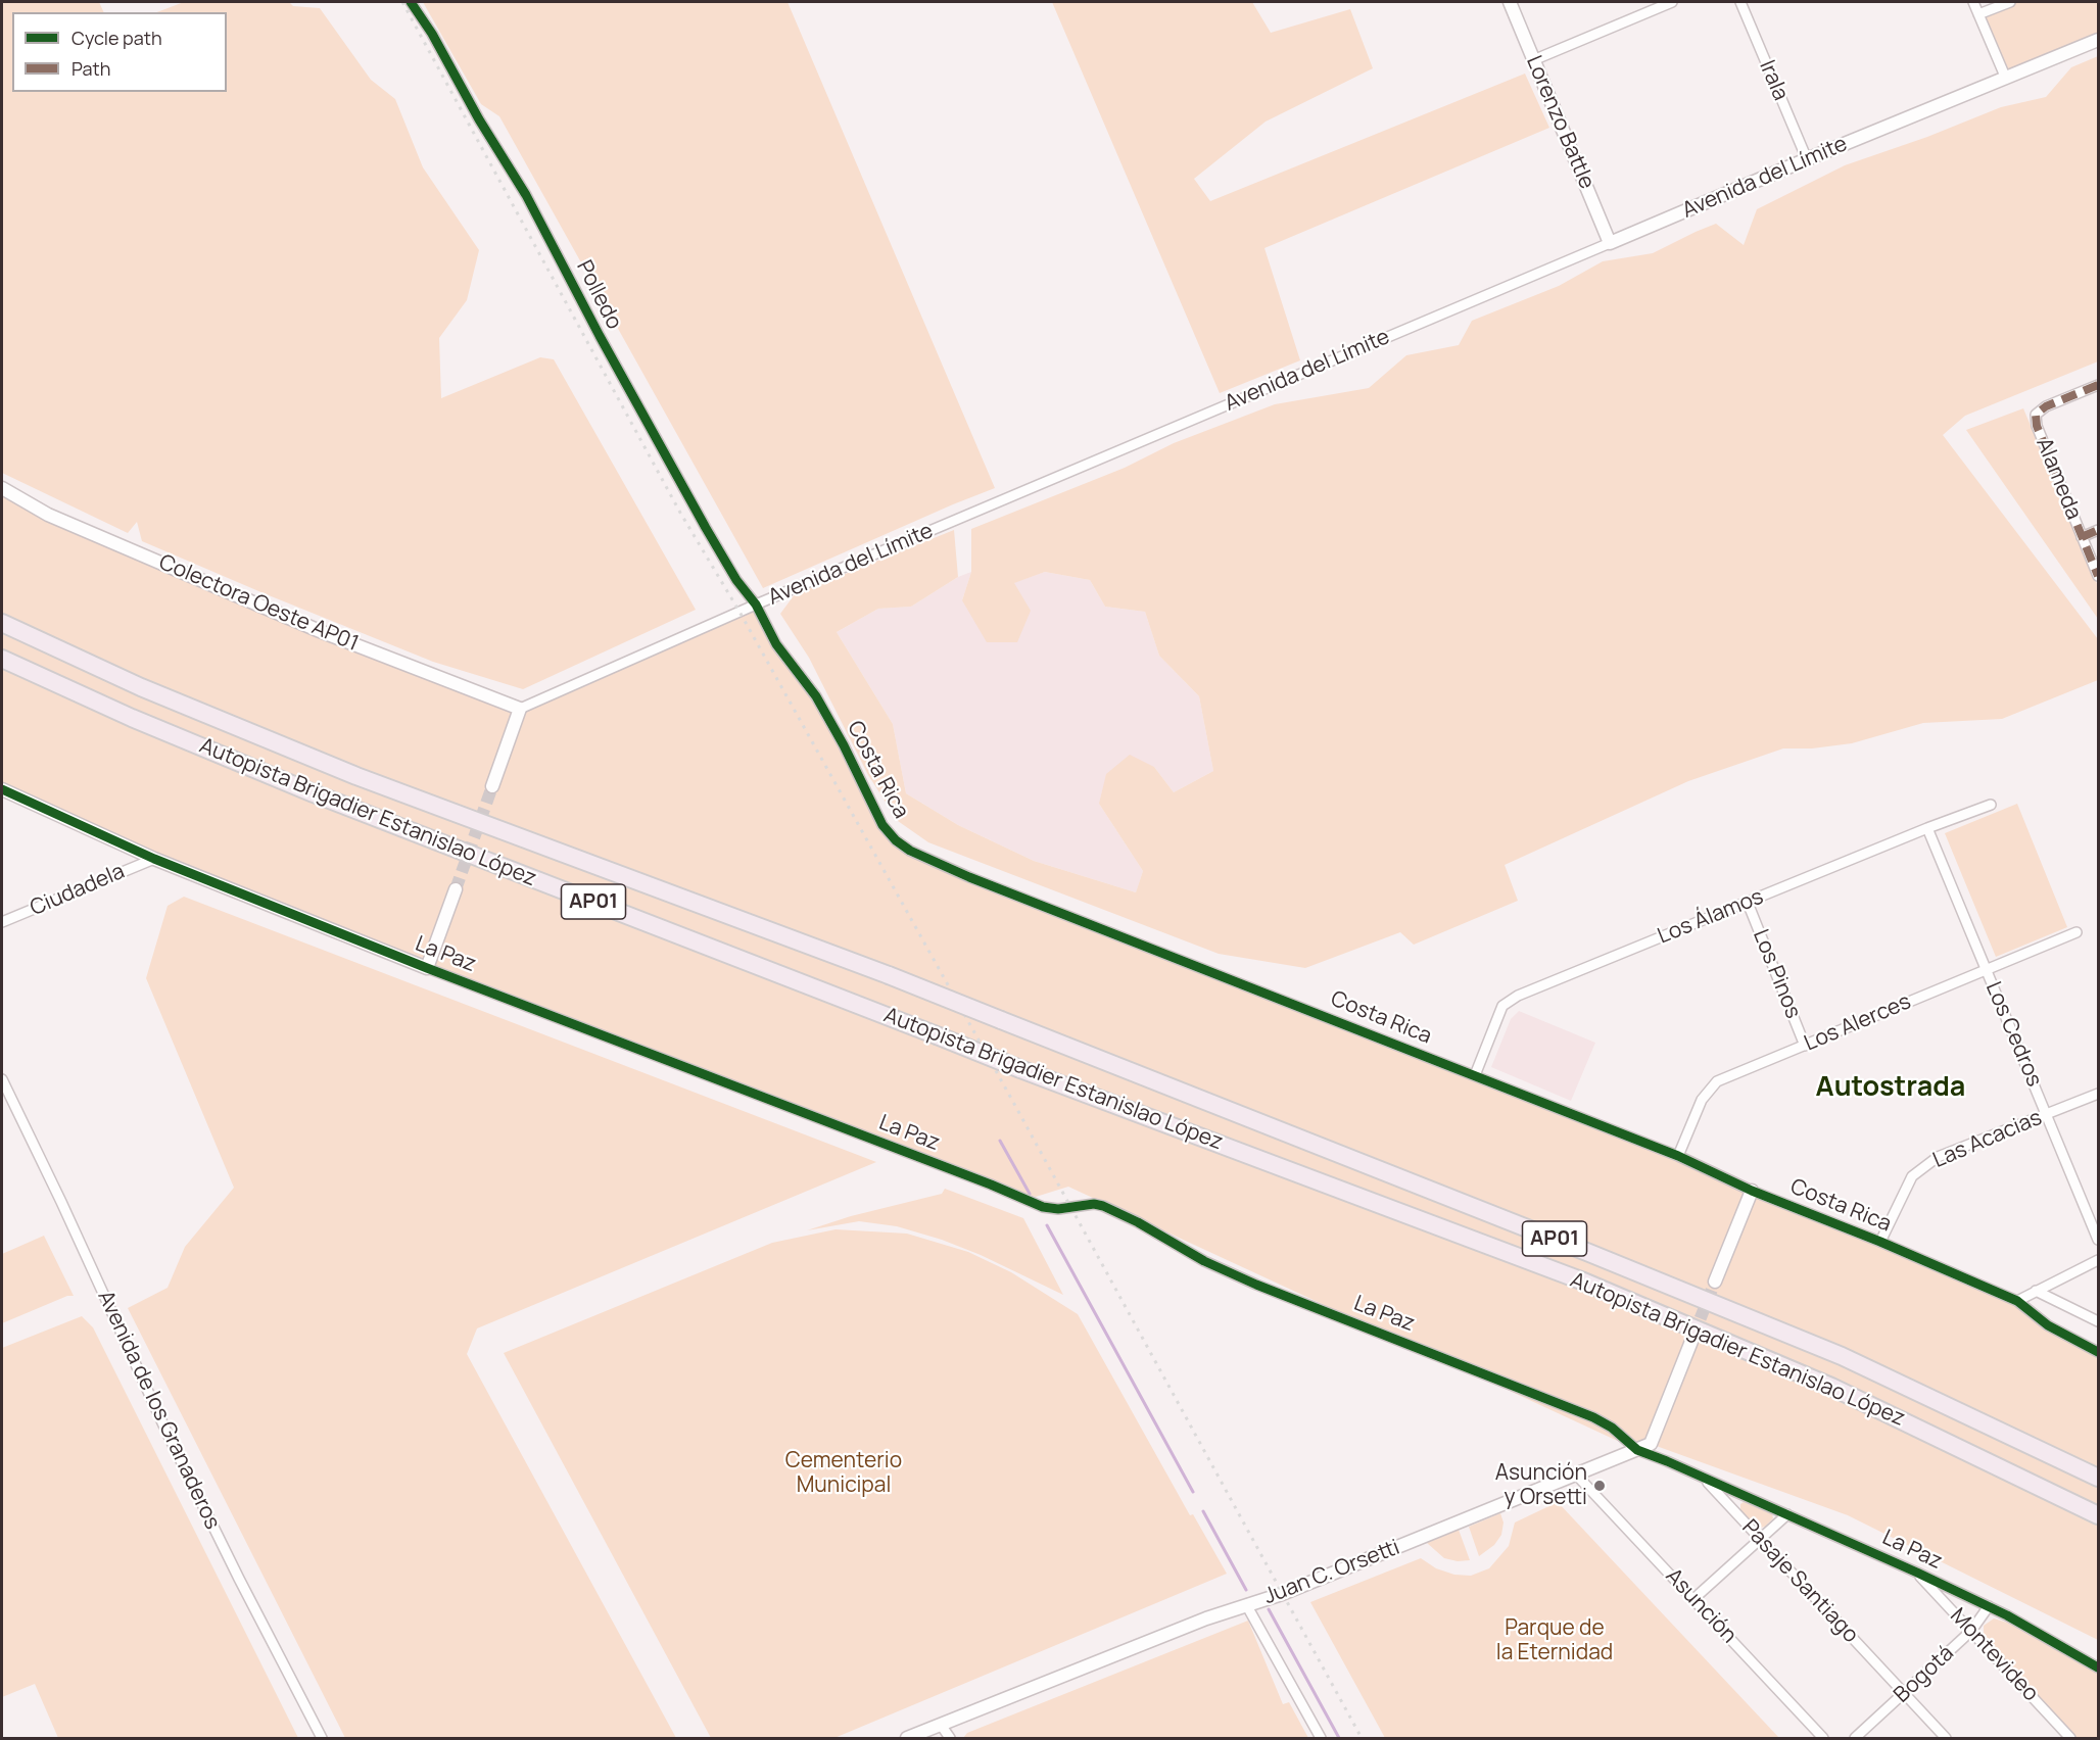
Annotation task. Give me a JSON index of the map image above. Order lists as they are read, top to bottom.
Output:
{
  "streets": {
    "highway": ["Autopista Brigadier Estanislao López", "AP01"],
    "street": [
      "Irala",
      "Lorenzo Battle",
      "Avenida del Límite",
      "Polledo",
      "Alameda",
      "Colectora Oeste AP01",
      "Costa Rica",
      "Ciudadela",
      "Los Álamos",
      "La Paz",
      "Los Pinos",
      "Los Alerces",
      "Los Cedros",
      "Las Acacias",
      "Avenida de los Granaderos",
      "Juan C. Orsetti",
      "Pasaje Santiago",
      "Asunción",
      "Montevideo",
      "Bogotá"
    ]
  },
  "crossings": [
    ["Irala", "Avenida del Límite"],
    ["Lorenzo Battle", "Avenida del Límite"],
    ["Avenida del Límite", "Polledo"],
    ["Avenida del Límite", "Colectora Oeste AP01"],
    ["Avenida del Límite", "Costa Rica"],
    ["Polledo", "Costa Rica"],
    ["Costa Rica", "Los Álamos"],
    ["Costa Rica", "Los Alerces"],
    ["Costa Rica", "Las Acacias"],
    ["Ciudadela", "La Paz"],
    ["Los Álamos", "Los Pinos"],
    ["Los Álamos", "Los Cedros"],
    ["La Paz", "Juan C. Orsetti"],
    ["La Paz", "Pasaje Santiago"],
    ["La Paz", "Montevideo"],
    ["La Paz", "Bogotá"],
    ["Los Pinos", "Los Alerces"],
    ["Los Alerces", "Los Cedros"],
    ["Los Cedros", "Las Acacias"],
    ["Juan C. Orsetti", "Pasaje Santiago"],
    ["Juan C. Orsetti", "Asunción"],
    ["Pasaje Santiago", "Bogotá"],
    ["Montevideo", "Bogotá"]
  ],
  "districts": ["Autostrada"],
  "parks": ["Cementerio Municipal", "Parque de la Eternidad"],
  "places": ["Asunción y Orsetti"],
  "legend": ["Cycle path", "Path"]
}
